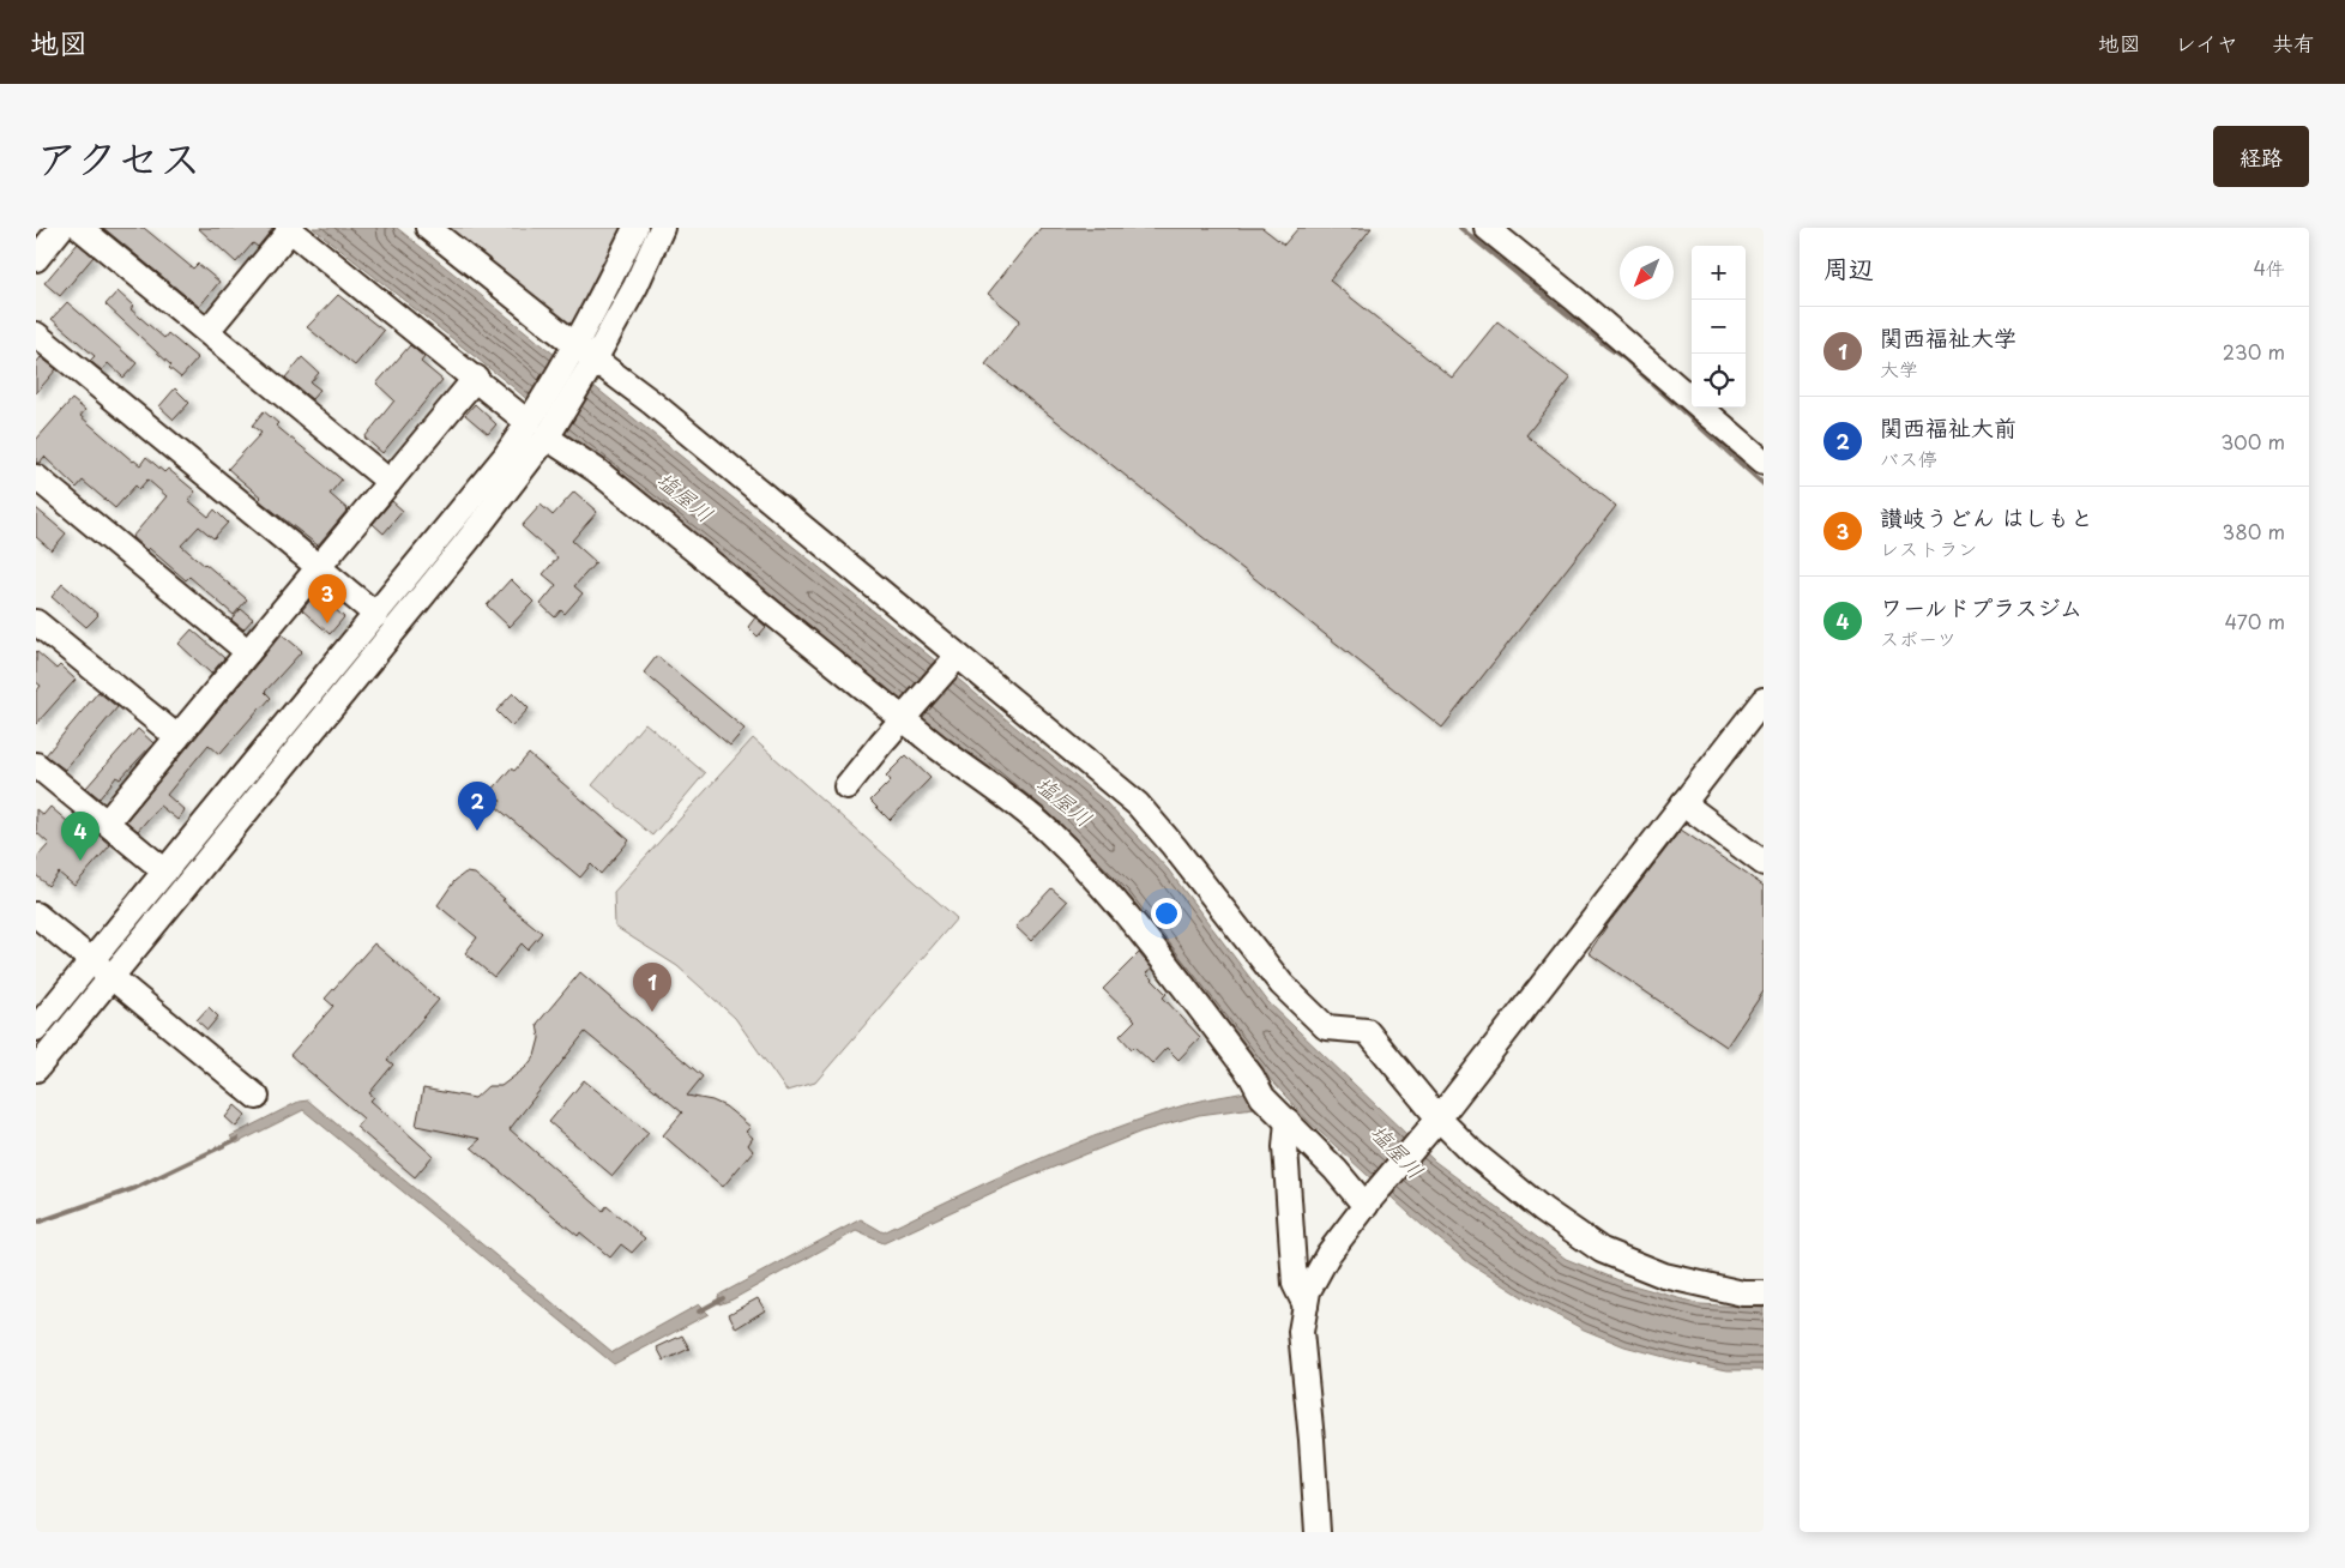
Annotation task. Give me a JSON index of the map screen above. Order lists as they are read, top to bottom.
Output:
{
  "water": ["塩屋川"],
  "north": "bottom left",
  "page": {
    "header": "地図",
    "nav": ["地図", "レイヤ", "共有"],
    "title": "アクセス",
    "buttons": "経路",
    "heading": ["周辺", "4件"],
    "map_buttons": ["+", "−"],
    "list": [
      {
        "mark": "1",
        "name": "関西福祉大学",
        "note": "大学",
        "value": "230 m"
      },
      {
        "mark": "2",
        "name": "関西福祉大前",
        "note": "バス停",
        "value": "300 m"
      },
      {
        "mark": "3",
        "name": "讃岐うどん はしもと",
        "note": "レストラン",
        "value": "380 m"
      },
      {
        "mark": "4",
        "name": "ワールドプラスジム",
        "note": "スポーツ",
        "value": "470 m"
      }
    ],
    "pins": [
      "3",
      "2",
      "4",
      "1"
    ]
  }
}
